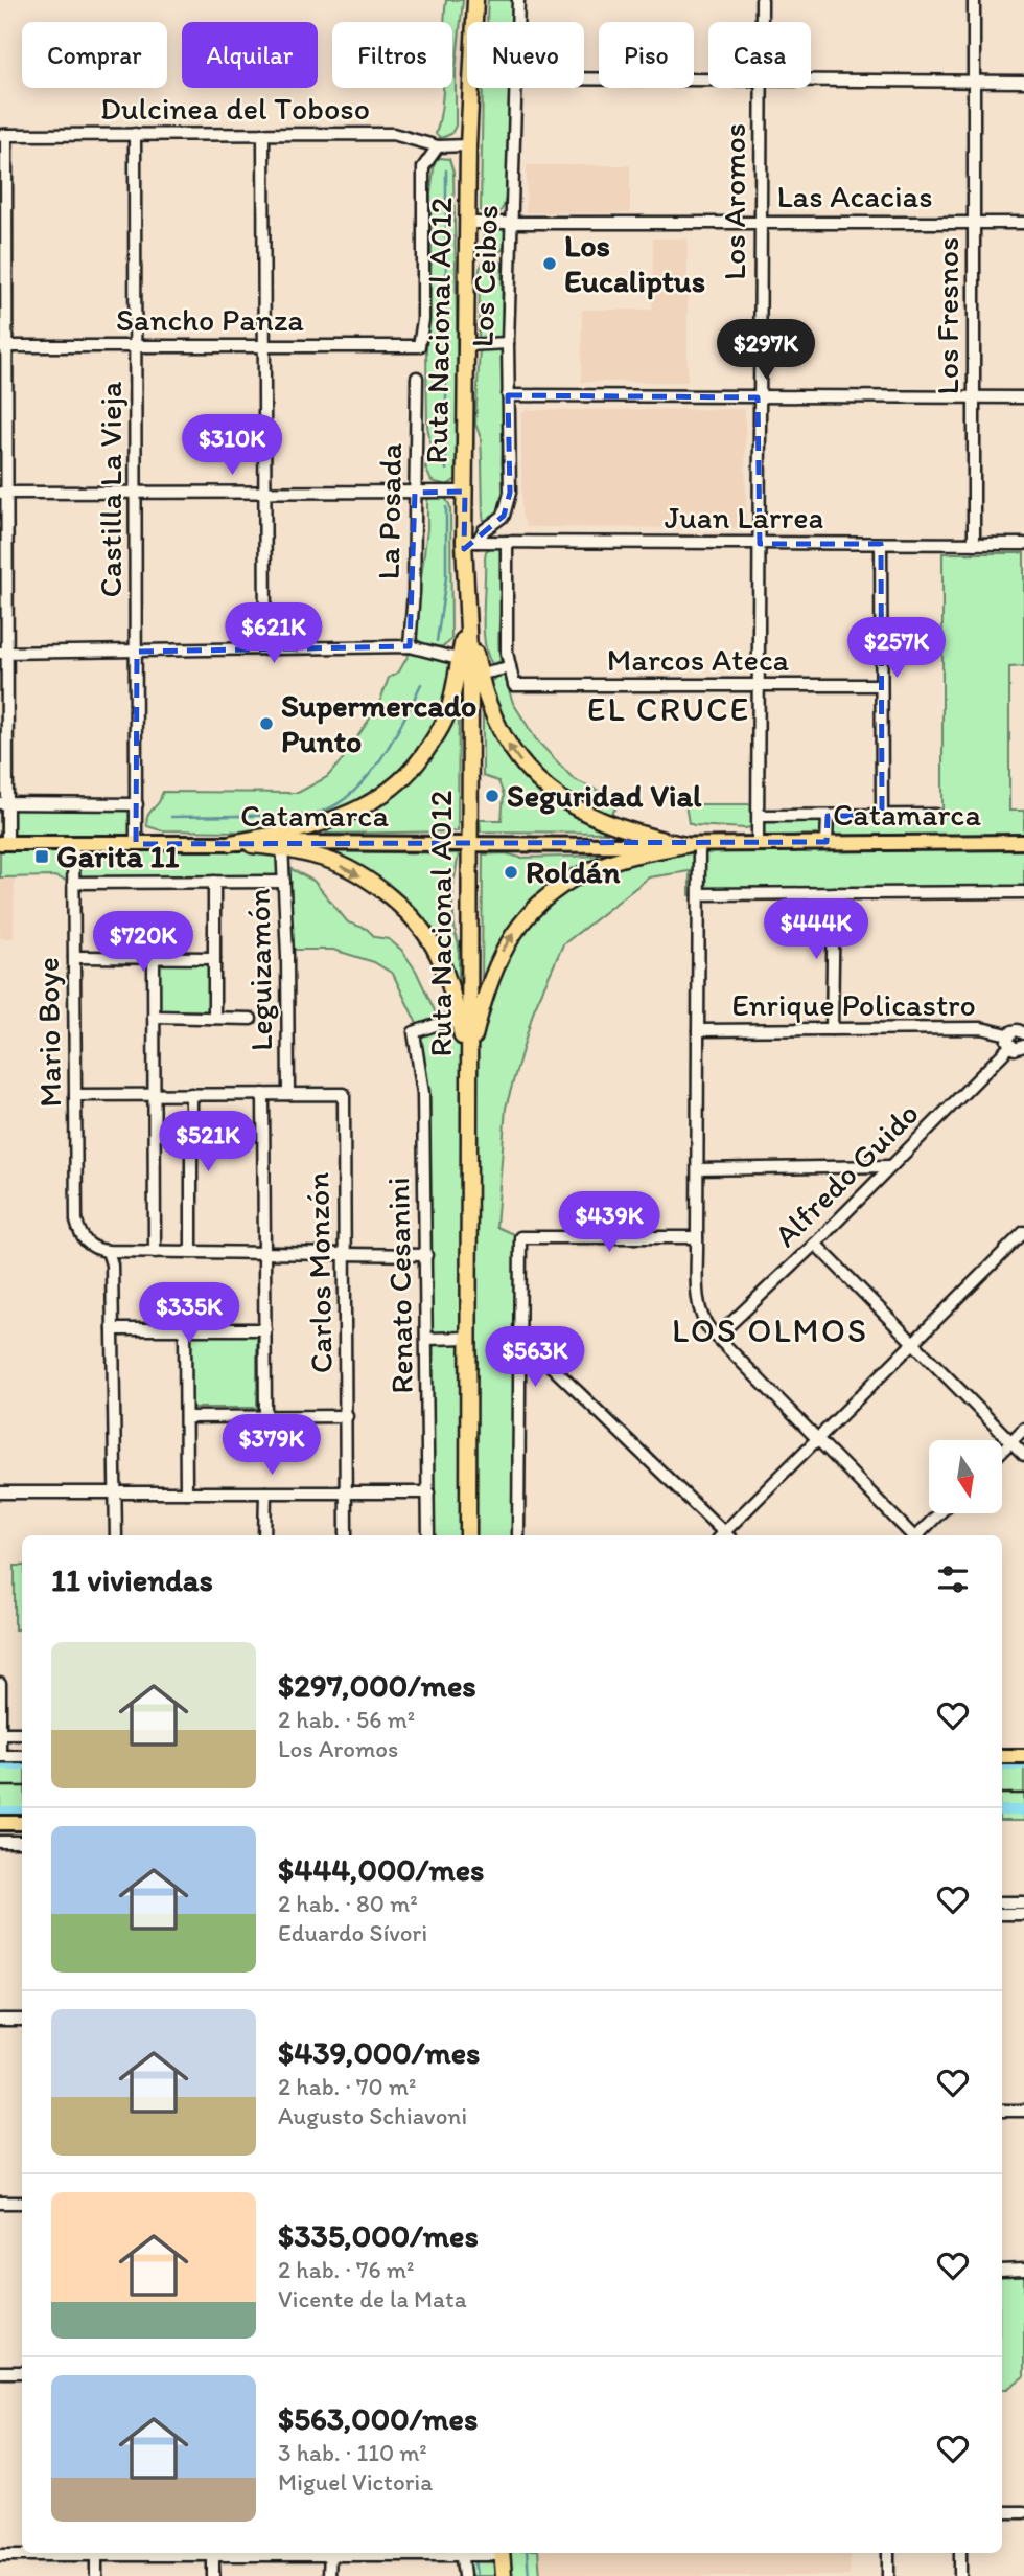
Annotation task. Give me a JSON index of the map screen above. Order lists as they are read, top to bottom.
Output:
{
  "streets": {
    "highway": ["Ruta Nacional A012"],
    "main road": ["Catamarca"],
    "street": [
      "Dulcinea del Toboso",
      "Las Acacias",
      "Los Aromos",
      "Los Ceibos",
      "Los Fresnos",
      "Sancho Panza",
      "Castilla La Vieja",
      "La Posada",
      "Juan Larrea",
      "Marcos Ateca",
      "Leguizamón",
      "Enrique Policastro",
      "Mario Boye",
      "Alfredo Guido",
      "Carlos Monzón",
      "Renato Cesanini"
    ]
  },
  "crossings": [
    ["Dulcinea del Toboso", "Sancho Panza"],
    ["Dulcinea del Toboso", "Ruta Nacional A012"],
    ["Dulcinea del Toboso", "Castilla La Vieja"],
    ["Las Acacias", "Los Aromos"],
    ["Las Acacias", "Los Ceibos"],
    ["Las Acacias", "Los Fresnos"],
    ["Las Acacias", "Ruta Nacional A012"],
    ["Los Aromos", "Juan Larrea"],
    ["Los Aromos", "Marcos Ateca"],
    ["Los Aromos", "Catamarca"],
    ["Los Ceibos", "Ruta Nacional A012"],
    ["Los Ceibos", "Juan Larrea"],
    ["Los Fresnos", "Juan Larrea"],
    ["Sancho Panza", "Castilla La Vieja"],
    ["Ruta Nacional A012", "Juan Larrea"],
    ["Ruta Nacional A012", "Catamarca"],
    ["Ruta Nacional A012", "Renato Cesanini"],
    ["Castilla La Vieja", "Catamarca"],
    ["Catamarca", "Leguizamón"],
    ["Catamarca", "Mario Boye"],
    ["Leguizamón", "Carlos Monzón"],
    ["Enrique Policastro", "Alfredo Guido"]
  ],
  "districts": ["EL CRUCE", "LOS OLMOS"],
  "places": {
    "other": [
      "Los Eucaliptus",
      "Supermercado Punto",
      "Seguridad Vial",
      "Roldán"
    ],
    "transit": ["Garita 11"]
  },
  "north": "bottom",
  "page": {
    "chip": [
      "Comprar",
      "Alquilar",
      "Filtros",
      "Nuevo",
      "Piso",
      "Casa"
    ],
    "price": [
      "$297K",
      "$310K",
      "$621K",
      "$257K",
      "$444K",
      "$720K",
      "$521K",
      "$439K",
      "$335K",
      "$563K",
      "$379K"
    ],
    "heading": "11 viviendas",
    "list": [
      {
        "name": "$297,000/mes",
        "note": "2 hab. · 56 m² · Los Aromos"
      },
      {
        "name": "$444,000/mes",
        "note": "2 hab. · 80 m² · Eduardo Sívori"
      },
      {
        "name": "$439,000/mes",
        "note": "2 hab. · 70 m² · Augusto Schiavoni"
      },
      {
        "name": "$335,000/mes",
        "note": "2 hab. · 76 m² · Vicente de la Mata"
      },
      {
        "name": "$563,000/mes",
        "note": "3 hab. · 110 m² · Miguel Victoria"
      }
    ]
  }
}
